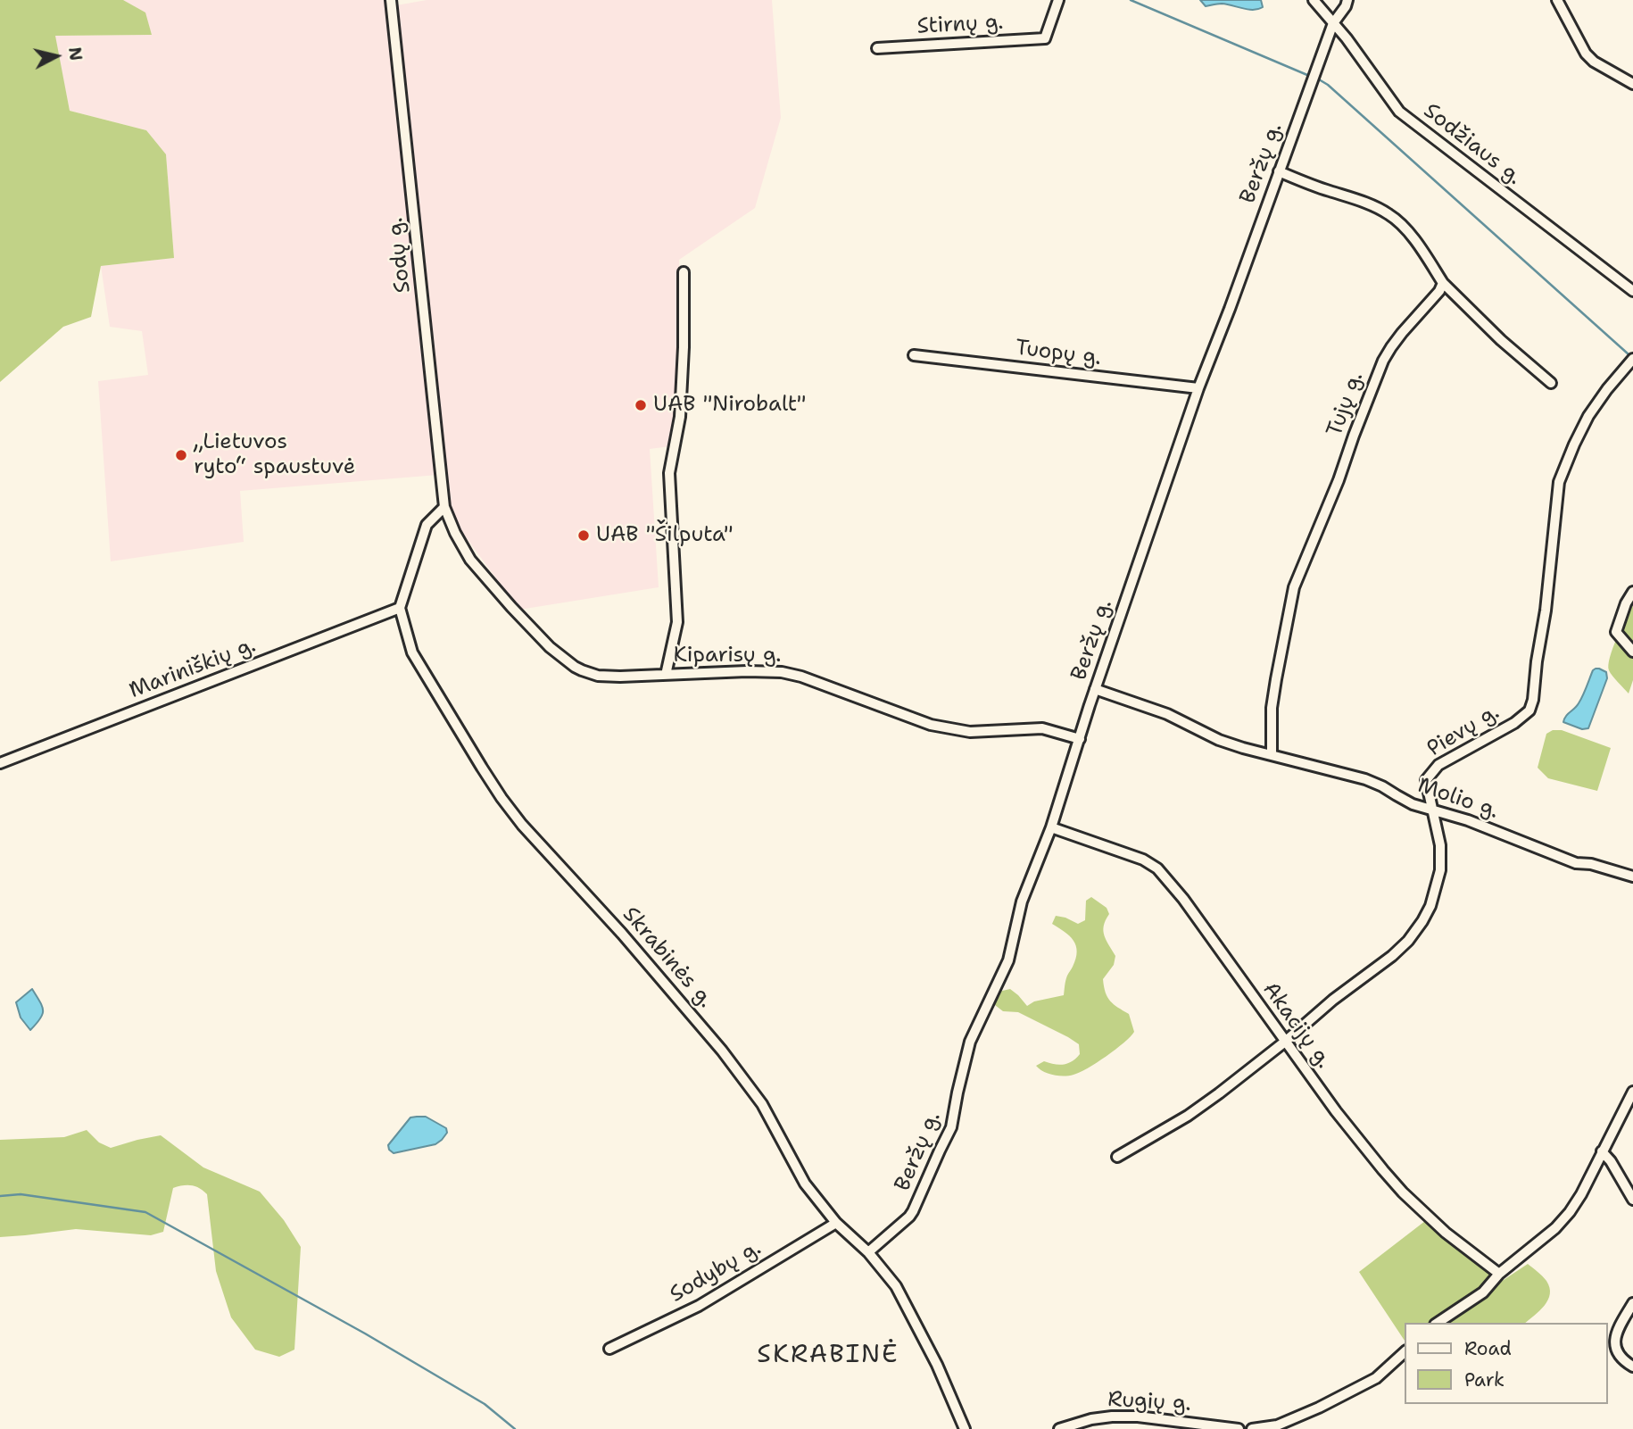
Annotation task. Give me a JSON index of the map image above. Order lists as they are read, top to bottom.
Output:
{
  "streets": {
    "street": [
      "Stirnų g.",
      "Sodžiaus g.",
      "Beržų g.",
      "Sodų g.",
      "Tuopų g.",
      "Tujų g.",
      "Kiparisų g.",
      "Mariniškių g.",
      "Pievų g.",
      "Molio g.",
      "Skrabinės g.",
      "Akacijų g.",
      "Sodybų g.",
      "Rugių g."
    ]
  },
  "crossings": [
    ["Sodžiaus g.", "Beržų g."],
    ["Beržų g.", "Tuopų g."],
    ["Beržų g.", "Kiparisų g."],
    ["Beržų g.", "Molio g."],
    ["Beržų g.", "Skrabinės g."],
    ["Beržų g.", "Akacijų g."],
    ["Sodų g.", "Kiparisų g."],
    ["Tujų g.", "Molio g."],
    ["Mariniškių g.", "Skrabinės g."],
    ["Pievų g.", "Molio g."],
    ["Pievų g.", "Akacijų g."],
    ["Skrabinės g.", "Sodybų g."]
  ],
  "districts": ["SKRABINĖ"],
  "places": ["UAB \"Nirobalt\"", "„Lietuvos ryto“ spaustuvė", "UAB \"Šilputa\""],
  "legend": ["Road", "Park"],
  "north": "right"
}
